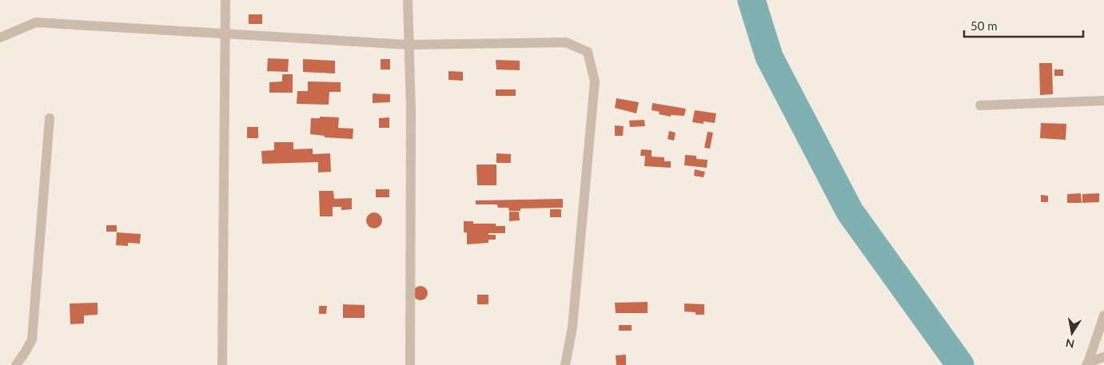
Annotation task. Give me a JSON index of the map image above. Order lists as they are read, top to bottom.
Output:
{
  "scale_bar": "50 m",
  "north": "bottom"
}
